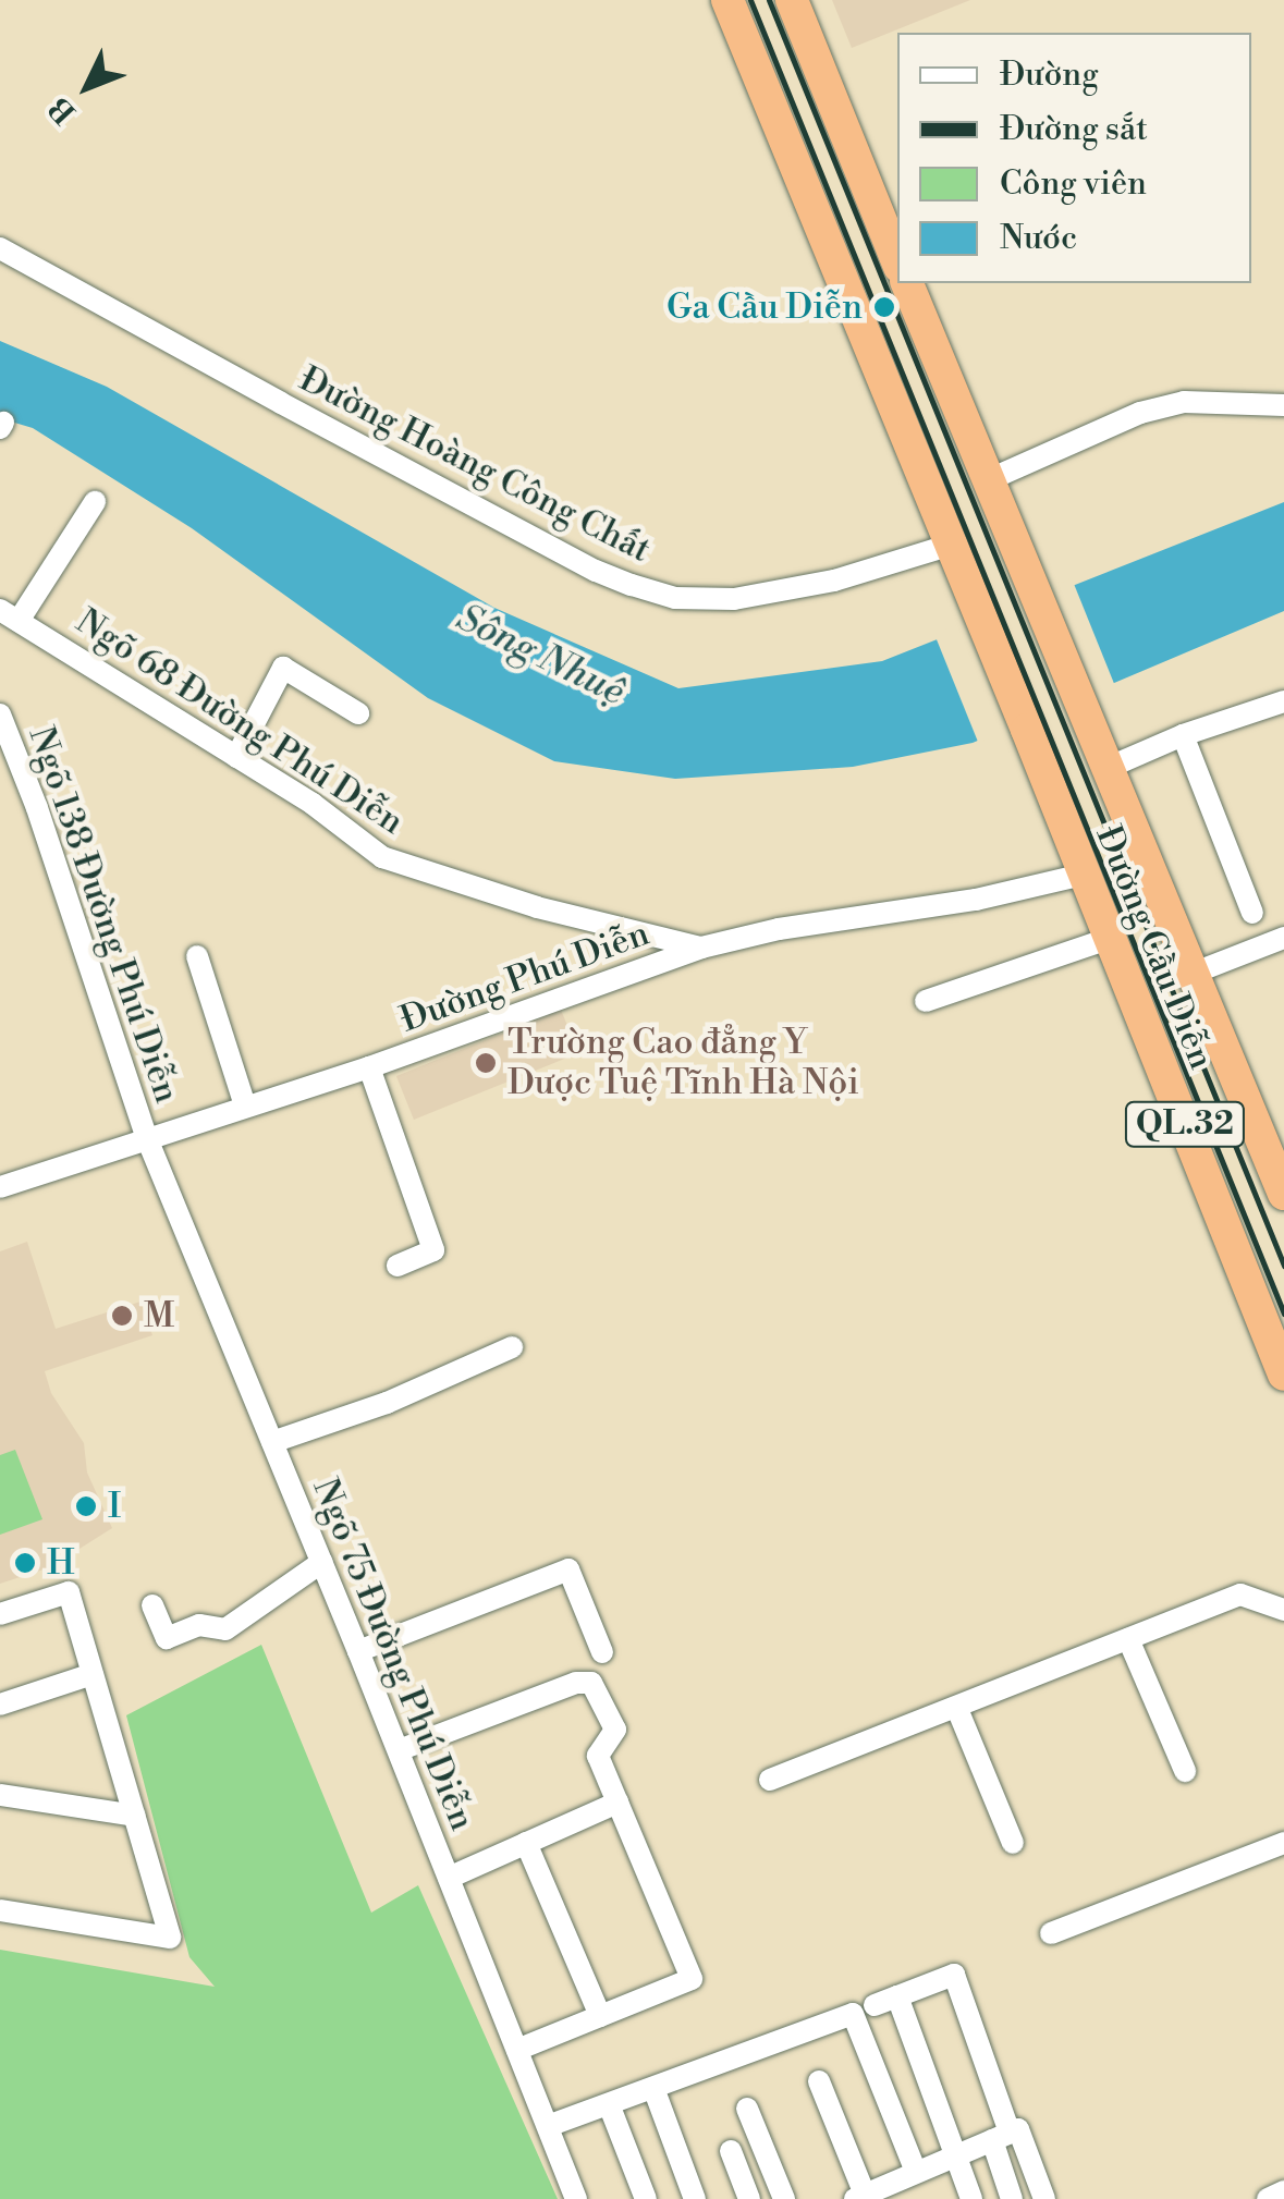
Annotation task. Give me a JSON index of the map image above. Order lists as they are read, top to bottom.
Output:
{
  "streets": {
    "highway": ["Đường Cầu Diễn", "QL.32"],
    "street": [
      "Đường Hoàng Công Chất",
      "Ngõ 68 Đường Phú Diễn",
      "Ngõ 138 Đường Phú Diễn",
      "Đường Phú Diễn",
      "Ngõ 75 Đường Phú Diễn"
    ]
  },
  "crossings": [
    ["Đường Hoàng Công Chất", "Đường Cầu Diễn"],
    ["Đường Hoàng Công Chất", "QL.32"],
    ["Ngõ 68 Đường Phú Diễn", "Đường Phú Diễn"],
    ["Ngõ 138 Đường Phú Diễn", "Đường Phú Diễn"],
    ["Ngõ 138 Đường Phú Diễn", "Ngõ 75 Đường Phú Diễn"],
    ["Đường Cầu Diễn", "Đường Phú Diễn"],
    ["Đường Cầu Diễn", "QL.32"],
    ["Đường Phú Diễn", "Ngõ 75 Đường Phú Diễn"]
  ],
  "water": ["Sông Nhuệ"],
  "places": [
    "Ga Cầu Diễn",
    "Trường Cao đẳng Y Dược Tuệ Tĩnh Hà Nội",
    "M",
    "I",
    "H"
  ],
  "legend": [
    "Đường",
    "Đường sắt",
    "Công viên",
    "Nước"
  ],
  "north": "bottom left"
}
